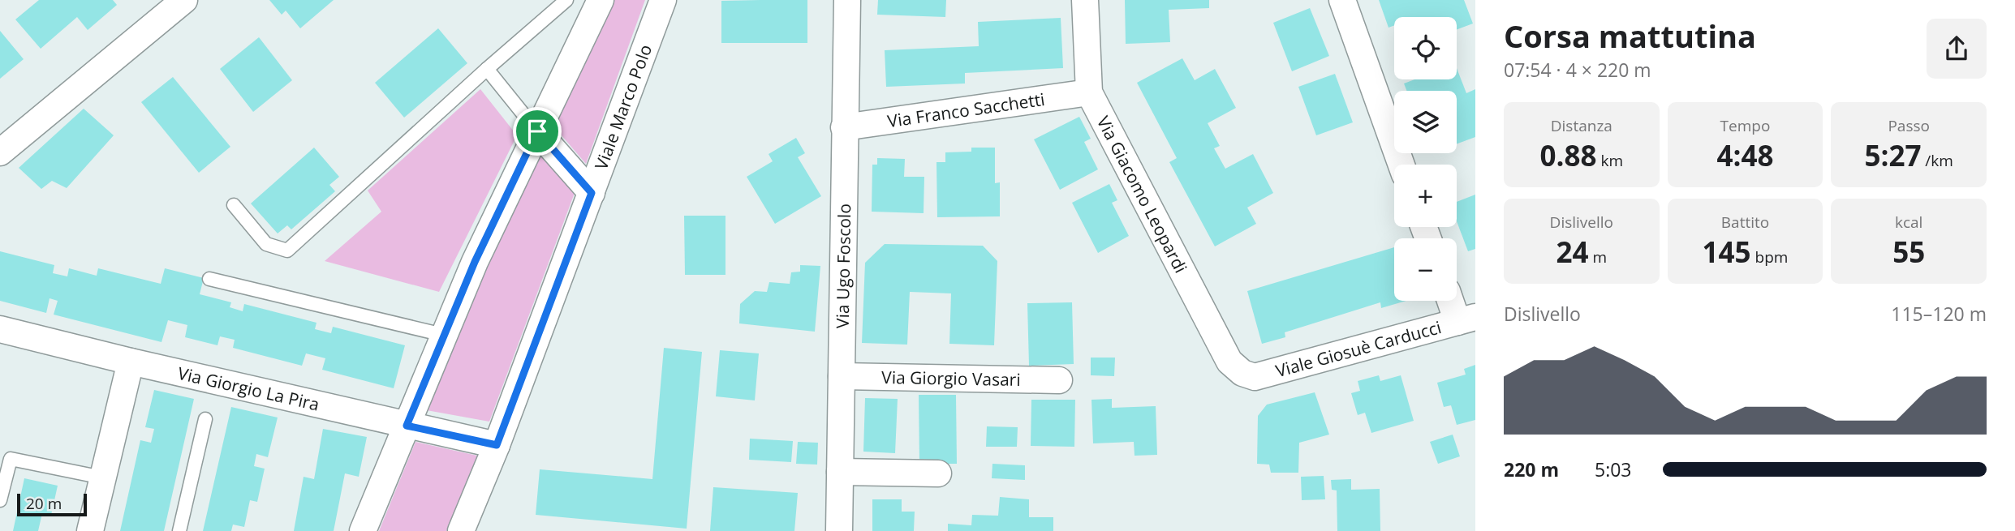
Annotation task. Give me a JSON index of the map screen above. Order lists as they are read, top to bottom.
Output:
{
  "streets": {
    "street": [
      "Viale Marco Polo",
      "Via Franco Sacchetti",
      "Via Giacomo Leopardi",
      "Via Ugo Foscolo",
      "Viale Giosuè Carducci",
      "Via Giorgio Vasari",
      "Via Giorgio La Pira"
    ]
  },
  "crossings": [
    ["Viale Marco Polo", "Via Giorgio La Pira"],
    ["Via Franco Sacchetti", "Via Giacomo Leopardi"],
    ["Via Franco Sacchetti", "Via Ugo Foscolo"],
    ["Via Giacomo Leopardi", "Viale Giosuè Carducci"],
    ["Via Ugo Foscolo", "Via Giorgio Vasari"]
  ],
  "scale_bar": "20 m",
  "page": {
    "heading": ["Corsa mattutina", "07:54 · 4 × 220 m"],
    "map_buttons": ["+", "−"],
    "stats": [
      ["Distanza", "0.88 km"],
      ["Tempo", "4:48"],
      ["Passo", "5:27 /km"],
      ["Dislivello", "24 m"],
      ["Battito", "145 bpm"],
      ["kcal", "55"]
    ],
    "chart": ["Dislivello", "115–120 m"],
    "list": [
      {
        "name": "220 m",
        "note": "5:03"
      }
    ],
    "scale": "20 m"
  }
}
